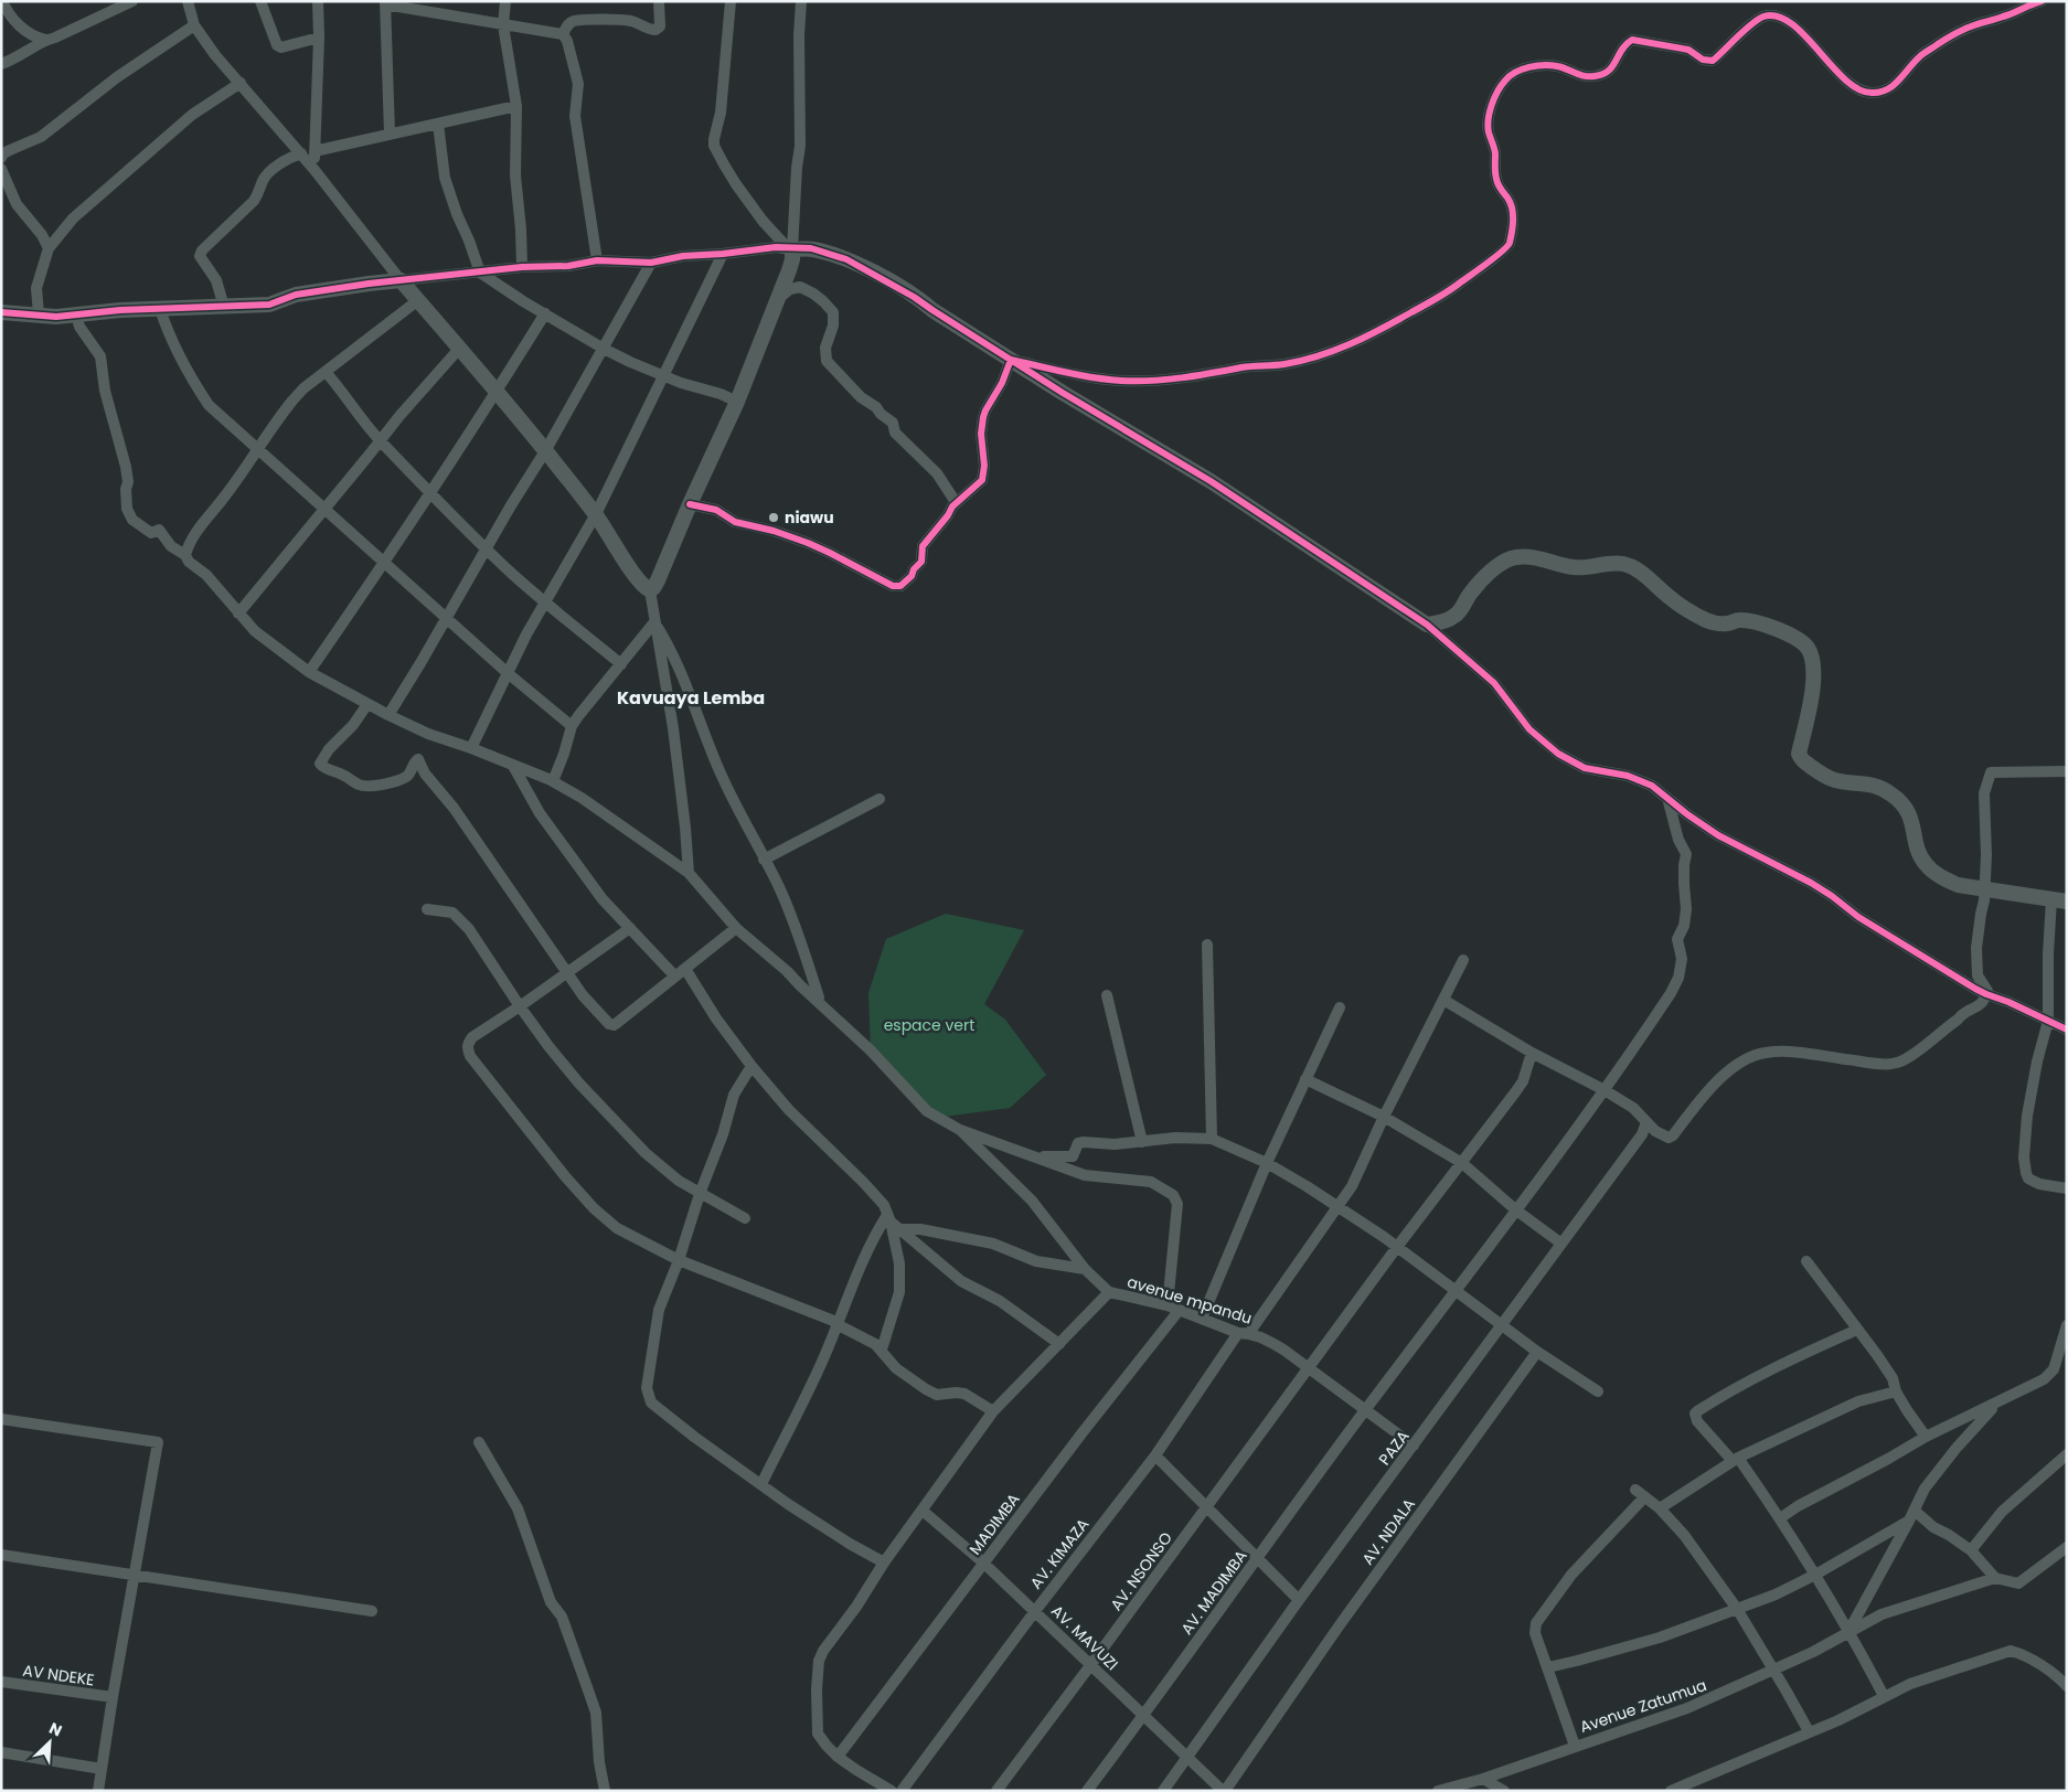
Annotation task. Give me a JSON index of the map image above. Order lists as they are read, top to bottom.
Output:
{
  "streets": {
    "street": [
      "avenue mpandu",
      "PAZA",
      "MADIMBA",
      "AV. NDALA",
      "AV. KIMAZA",
      "AV. NSONSO",
      "AV. MADIMBA",
      "AV. MAVUZI",
      "AV NDEKE",
      "Avenue Zatumua"
    ]
  },
  "crossings": [
    ["avenue mpandu", "PAZA"],
    ["avenue mpandu", "MADIMBA"],
    ["avenue mpandu", "AV. KIMAZA"],
    ["avenue mpandu", "AV. NSONSO"],
    ["avenue mpandu", "AV. MADIMBA"],
    ["PAZA", "AV. MAVUZI"],
    ["MADIMBA", "AV. MAVUZI"],
    ["AV. NDALA", "AV. MAVUZI"],
    ["AV. KIMAZA", "AV. MAVUZI"],
    ["AV. NSONSO", "AV. MAVUZI"],
    ["AV. MADIMBA", "AV. MAVUZI"]
  ],
  "districts": ["Kavuaya Lemba"],
  "parks": ["espace vert"],
  "places": ["niawu"],
  "north": "top right"
}
